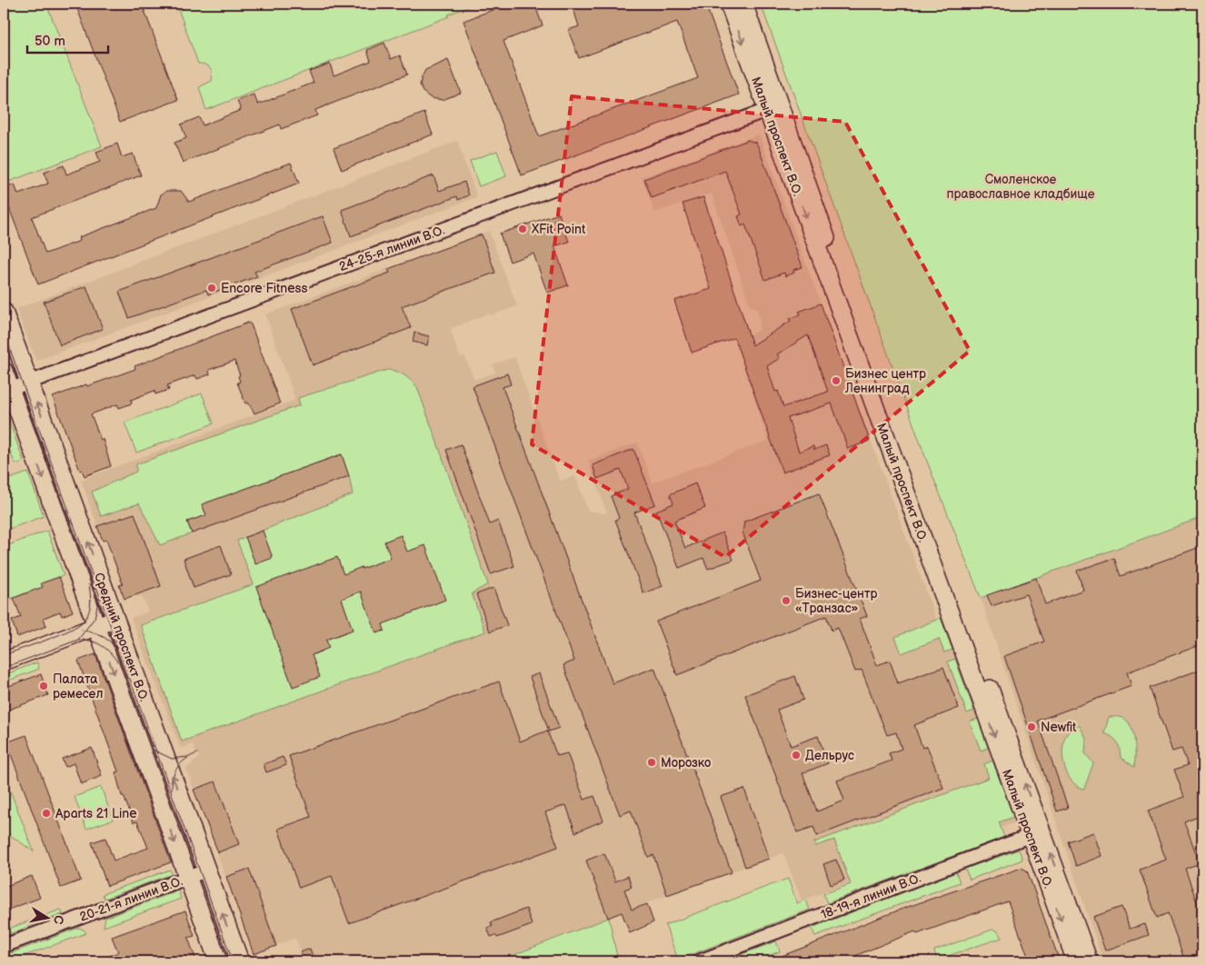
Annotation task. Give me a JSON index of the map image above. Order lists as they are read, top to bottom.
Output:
{
  "streets": {
    "main road": ["Малый проспект В.О.", "Средний проспект В.О."],
    "street": ["24-25-я линии В.О.", "18-19-я линии В.О.", "20-21-я линии В.О."]
  },
  "crossings": [
    ["Малый проспект В.О.", "24-25-я линии В.О."],
    ["Малый проспект В.О.", "18-19-я линии В.О."],
    ["24-25-я линии В.О.", "Средний проспект В.О."],
    ["Средний проспект В.О.", "20-21-я линии В.О."]
  ],
  "parks": ["Смоленское православное кладбище"],
  "places": [
    "XFit Point",
    "Encore Fitness",
    "Бизнес центр Ленинград",
    "Бизнес-центр «Транзас»",
    "Палата ремесел",
    "Newfit",
    "Дельрус",
    "Морозко",
    "Aparts 21 Line"
  ],
  "scale_bar": "50 m",
  "north": "right"
}
